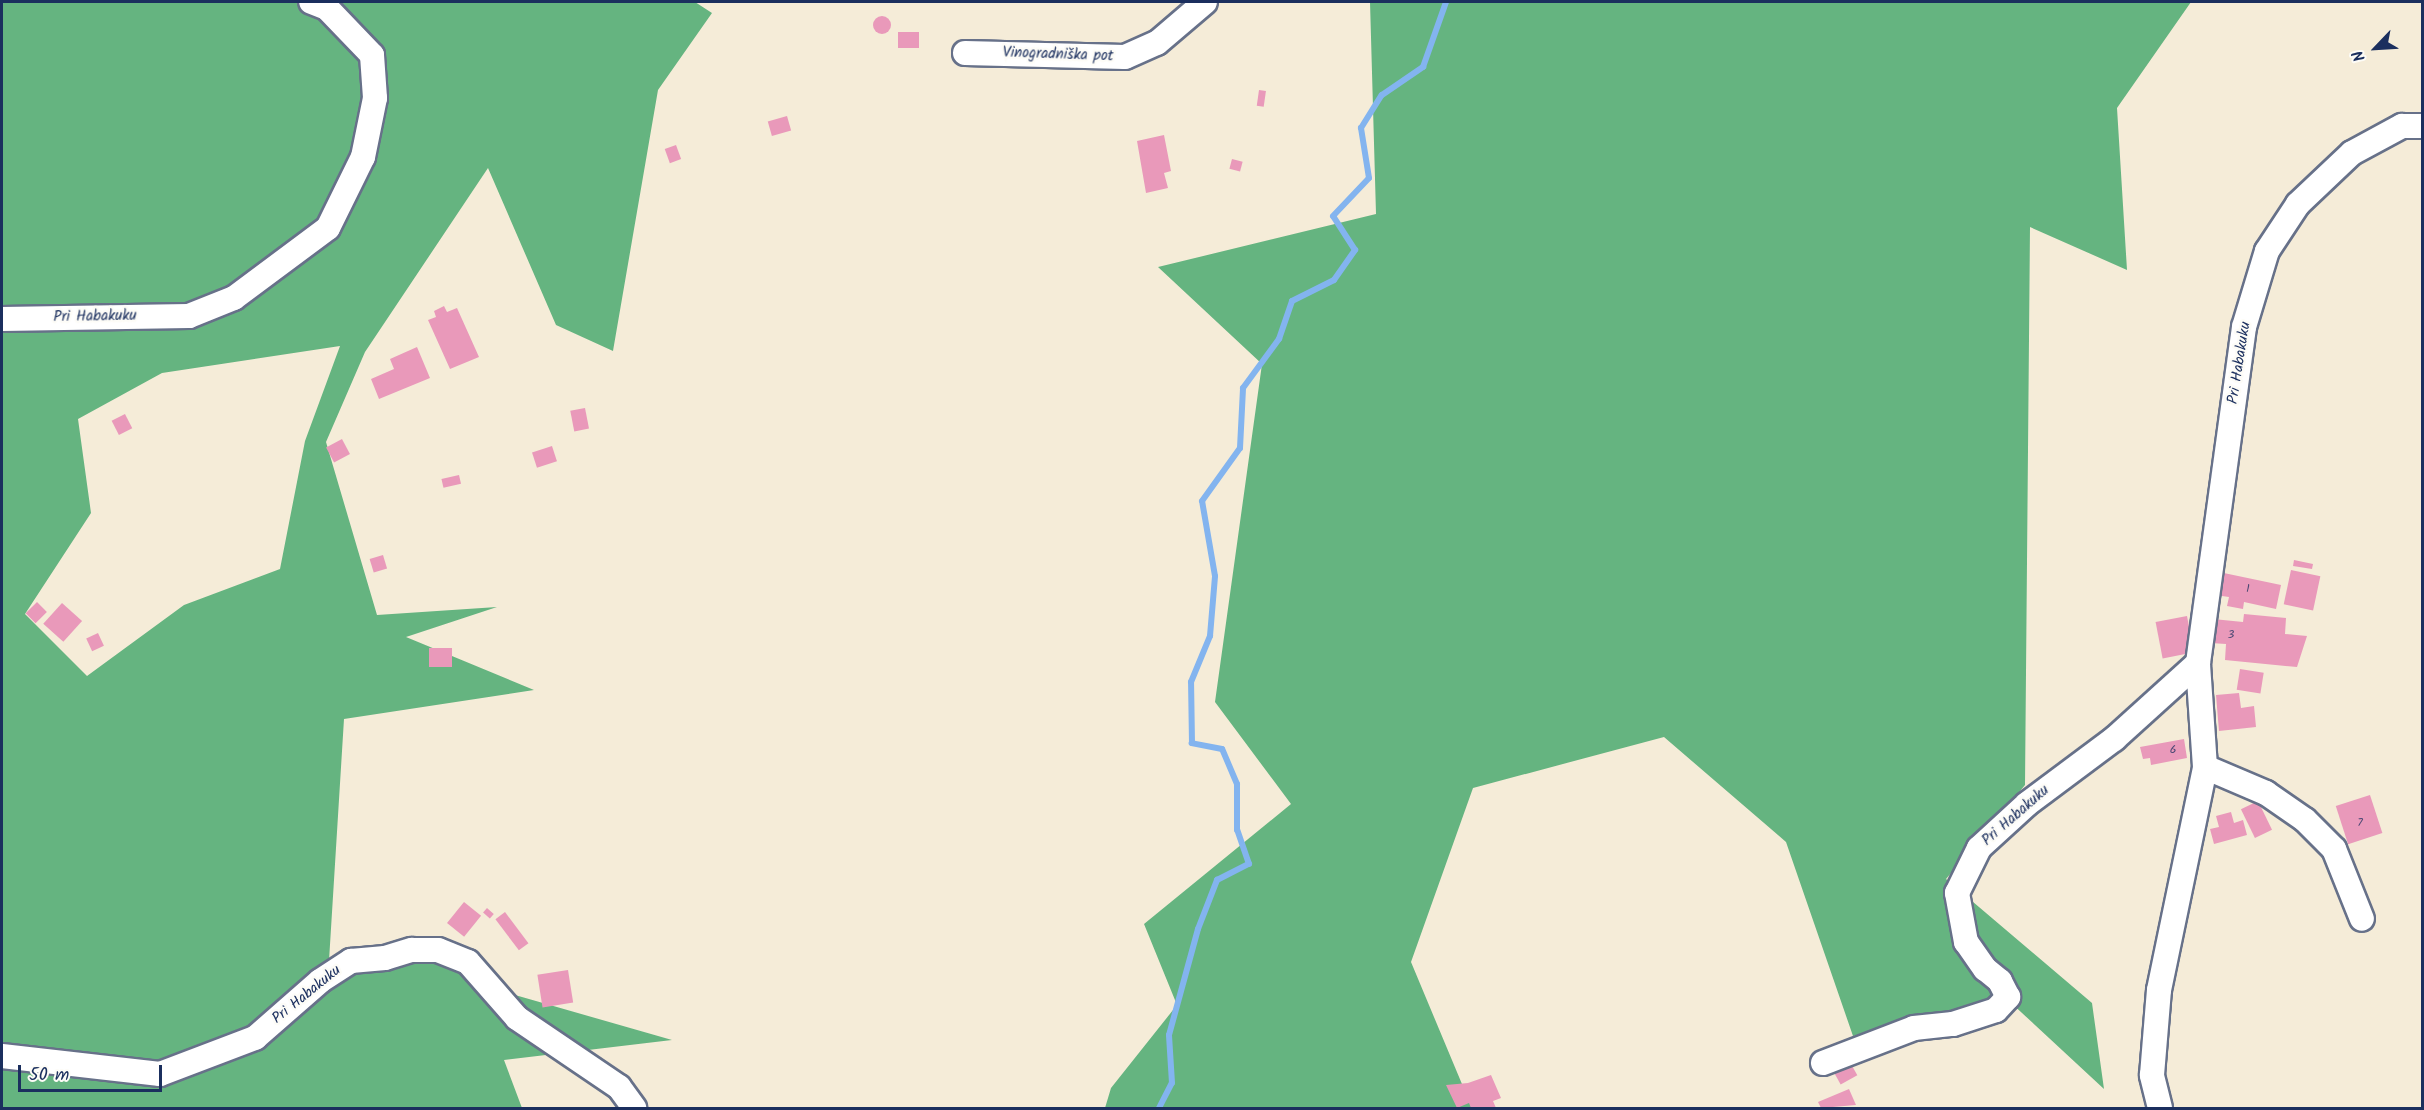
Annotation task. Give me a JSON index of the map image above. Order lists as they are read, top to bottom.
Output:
{
  "streets": {
    "street": ["Vinogradniška pot", "Pri Habakuku"]
  },
  "house_numbers": [
    "1",
    "3",
    "6",
    "7"
  ],
  "scale_bar": "50 m",
  "north": "bottom left"
}
